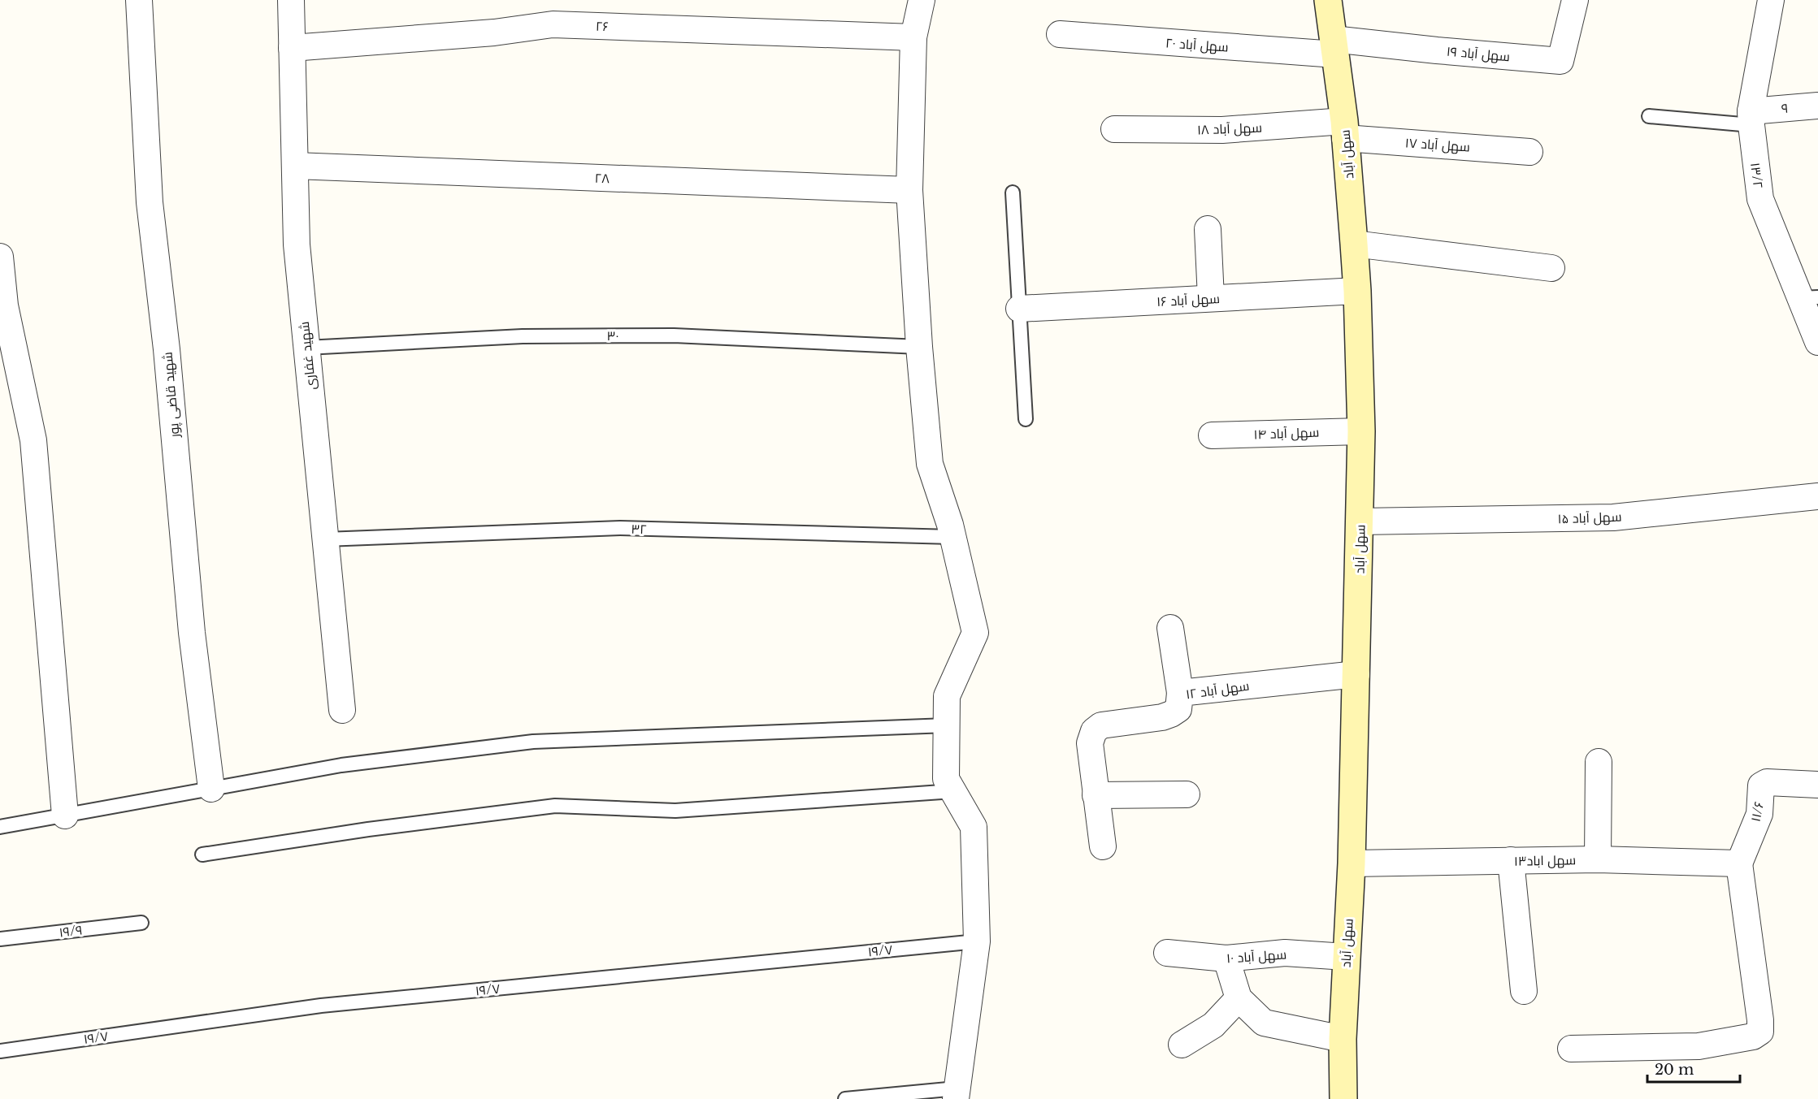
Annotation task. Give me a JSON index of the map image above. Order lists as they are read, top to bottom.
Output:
{
  "streets": {
    "street": [
      "۲۶",
      "سهل آباد ۲۰",
      "سهل آباد ۱۹",
      "۹",
      "سهل آباد ۱۸",
      "سهل آباد ۱۷",
      "سهل آباد",
      "۱۳/۲",
      "۲۸",
      "سهل آباد ۱۶",
      "شهید غفاری",
      "شهید قاضی پور",
      "سهل آباد ۱۴",
      "سهل آباد ۱۵",
      "سهل آباد ۱۲",
      "۱۱/۶",
      "سهل اباد۱۳",
      "سهل آباد ۱۰"
    ],
    "lane": [
      "۳۰",
      "۳۲",
      "۱۹/۹",
      "۱۹/۷"
    ]
  },
  "crossings": [
    ["۲۶", "شهید غفاری"],
    ["سهل آباد ۲۰", "سهل آباد ۱۹"],
    ["سهل آباد ۲۰", "سهل آباد"],
    ["سهل آباد ۱۹", "سهل آباد"],
    ["۹", "۱۳/۲"],
    ["سهل آباد ۱۸", "سهل آباد ۱۷"],
    ["سهل آباد ۱۸", "سهل آباد"],
    ["سهل آباد ۱۷", "سهل آباد"],
    ["سهل آباد", "سهل آباد ۱۶"],
    ["سهل آباد", "سهل آباد ۱۴"],
    ["سهل آباد", "سهل آباد ۱۵"],
    ["سهل آباد", "سهل آباد ۱۲"],
    ["سهل آباد", "سهل اباد۱۳"],
    ["سهل آباد", "سهل آباد ۱۰"],
    ["۲۸", "شهید غفاری"],
    ["۳۰", "شهید غفاری"],
    ["شهید غفاری", "۳۲"],
    ["۱۱/۶", "سهل اباد۱۳"]
  ],
  "scale_bar": "20 m"
}
